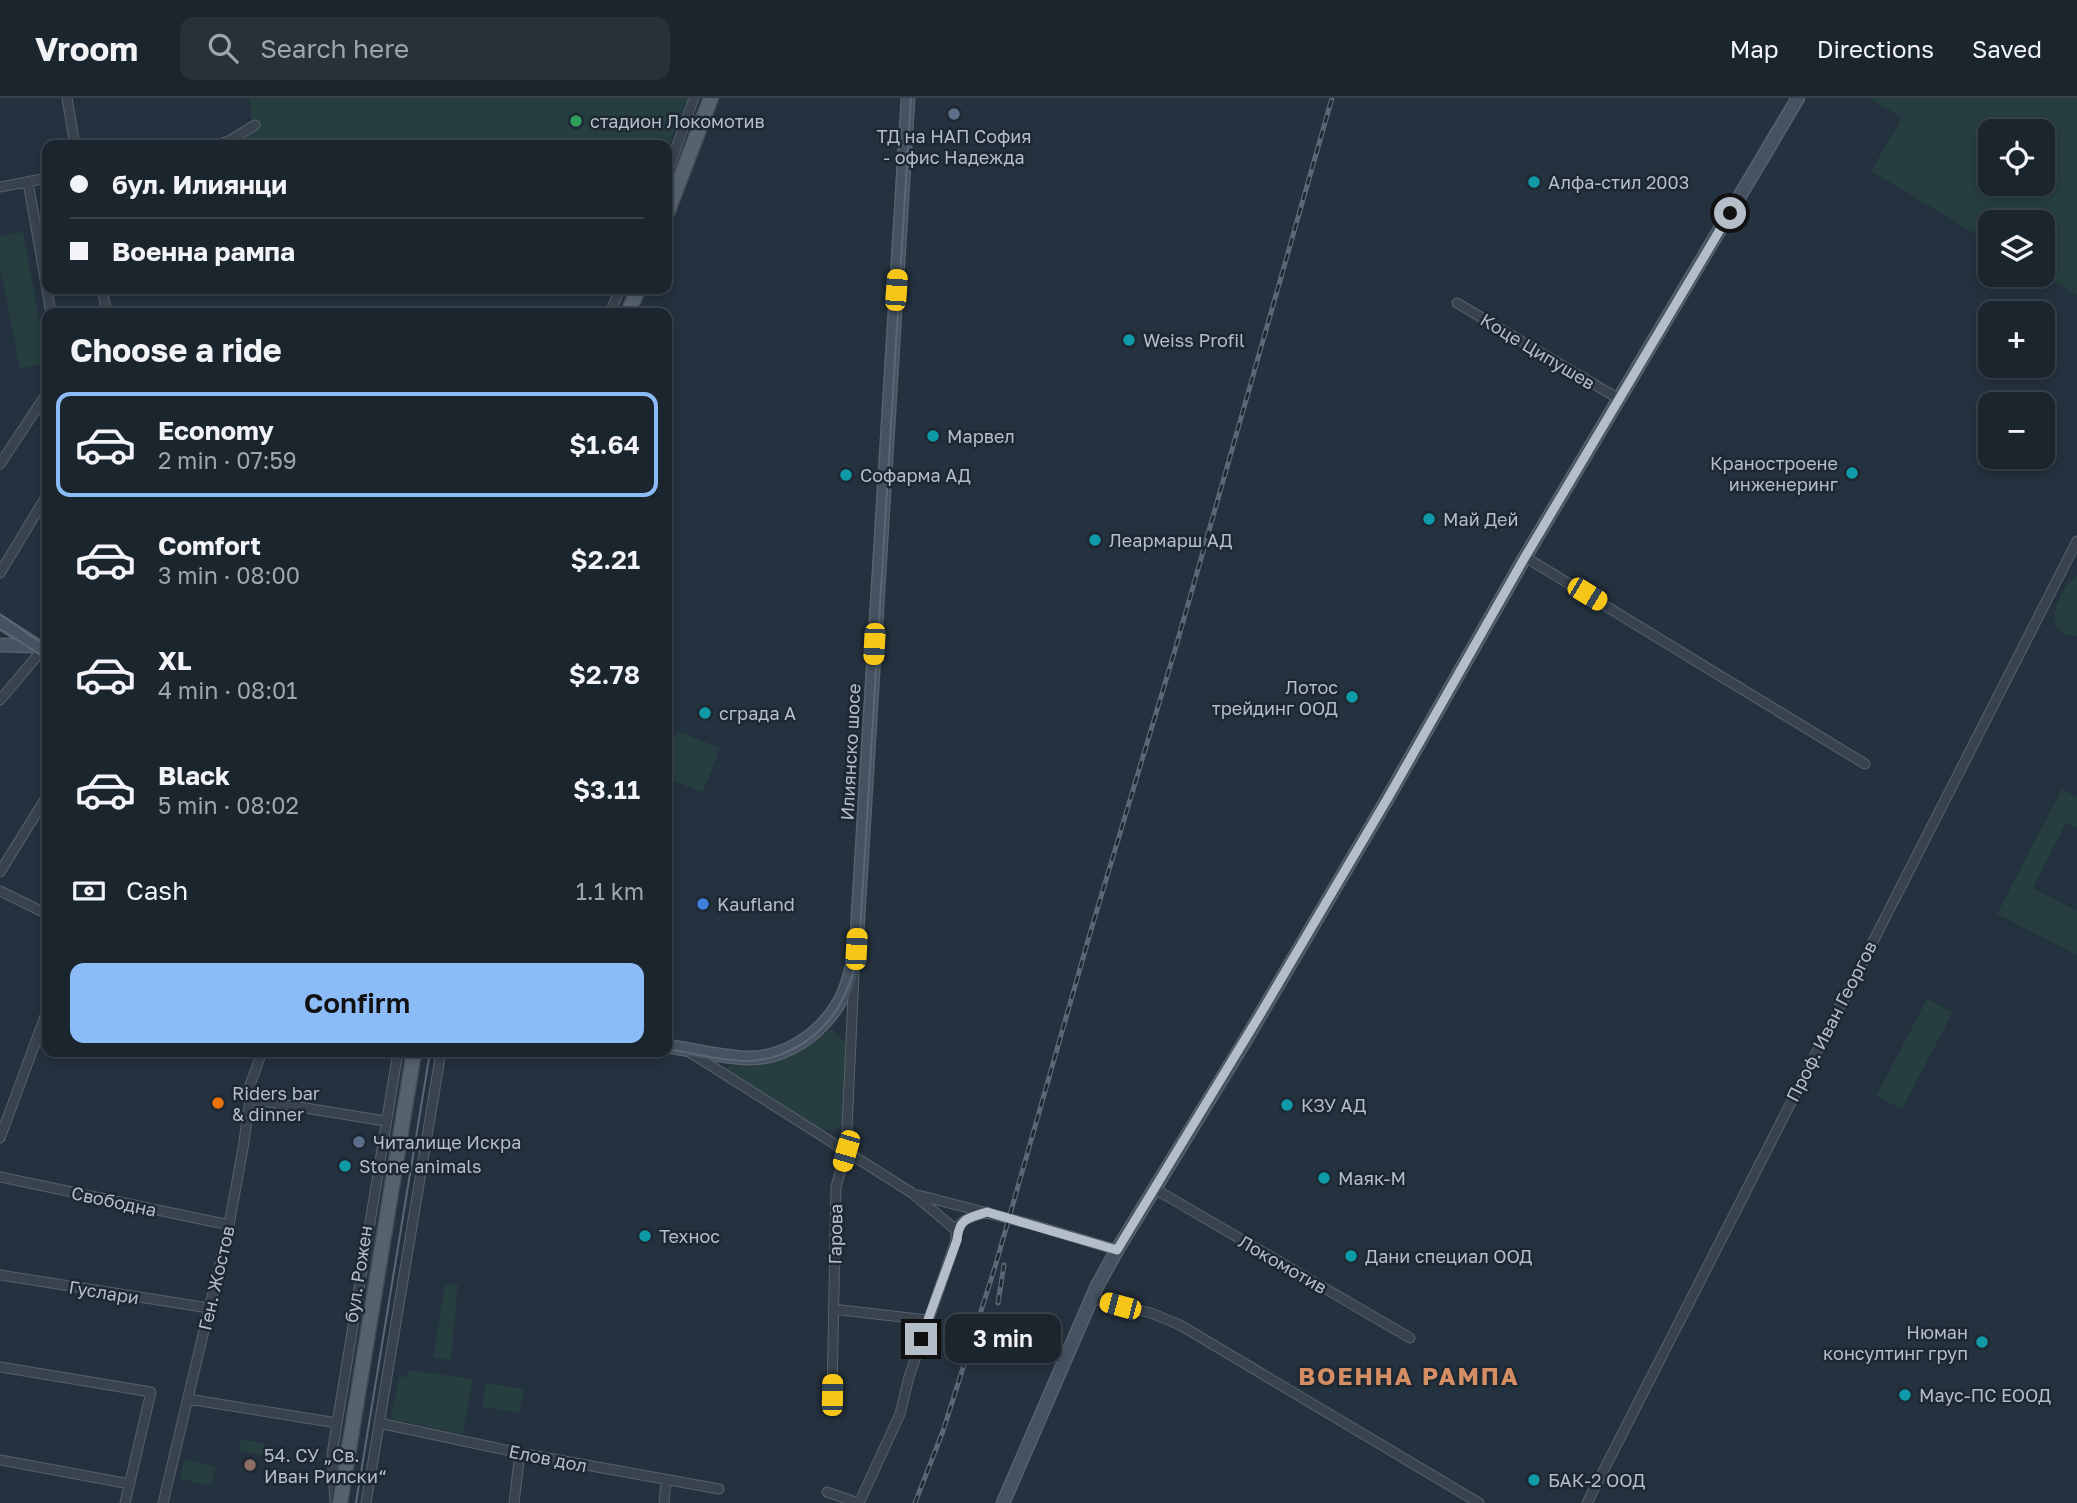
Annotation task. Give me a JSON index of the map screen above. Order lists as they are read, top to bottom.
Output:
{
  "streets": {
    "main road": ["бул. Рожен"],
    "street": [
      "Коце Ципушев",
      "Илиянско шосе",
      "Проф. Иван Георгов",
      "Свободна",
      "Гарова",
      "Локомотив",
      "Ген. Жостов",
      "Гуслари",
      "Елов дол"
    ]
  },
  "crossings": [
    ["Илиянско шосе", "Гарова"],
    ["Свободна", "Ген. Жостов"],
    ["Ген. Жостов", "Гуслари"]
  ],
  "districts": ["ВОЕННА РАМПА"],
  "places": [
    "ТД на НАП София - офис Надежда",
    "стадион Локомотив",
    "Алфа-стил 2003",
    "Weiss Profil",
    "Марвел",
    "Краностроене инженеринг",
    "Софарма АД",
    "Май Дей",
    "Леармарш АД",
    "Лотос трейдинг ООД",
    "сграда А",
    "Kaufland",
    "Riders bar & dinner",
    "КЗУ АД",
    "Читалище Искра",
    "Stone animals",
    "Маяк-М",
    "Технос",
    "Дани специал ООД",
    "Нюман консултинг груп",
    "Маус-ПС ЕООД",
    "54. СУ „Св. Иван Рилски“",
    "БАК-2 ООД"
  ],
  "page": {
    "header": "Vroom",
    "search": "Search here",
    "nav": ["Map", "Directions", "Saved"],
    "map_buttons": ["+", "−"],
    "banner": ["бул. Илиянци", "Военна рампа"],
    "heading": "Choose a ride",
    "list": [
      {
        "name": "Economy",
        "note": "2 min · 07:59",
        "value": "$1.64"
      },
      {
        "name": "Comfort",
        "note": "3 min · 08:00",
        "value": "$2.21"
      },
      {
        "name": "XL",
        "note": "4 min · 08:01",
        "value": "$2.78"
      },
      {
        "name": "Black",
        "note": "5 min · 08:02",
        "value": "$3.11"
      }
    ],
    "pay": ["Cash", "1.1 km"],
    "buttons": "Confirm",
    "bubble": "3 min"
  }
}
